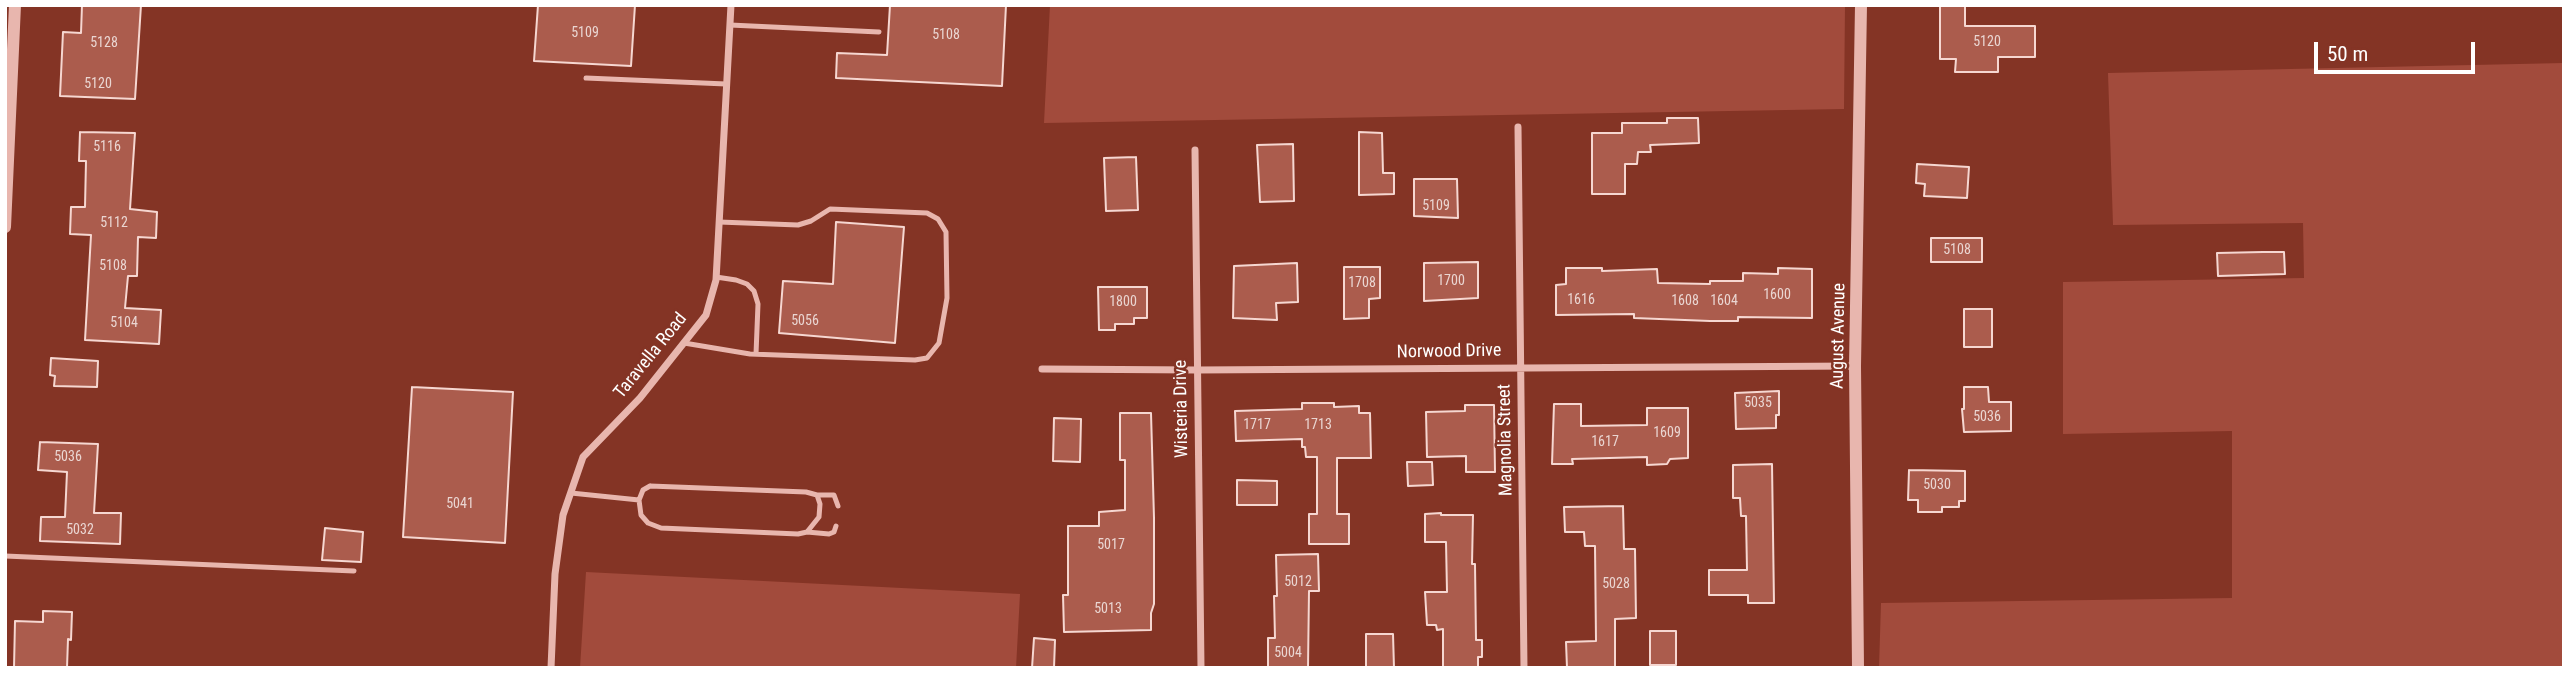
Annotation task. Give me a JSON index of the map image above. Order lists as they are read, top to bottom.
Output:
{
  "streets": {
    "street": [
      "August Avenue",
      "Norwood Drive",
      "Taravella Road",
      "Wisteria Drive",
      "Magnolia Street"
    ]
  },
  "crossings": [
    ["August Avenue", "Norwood Drive"],
    ["Norwood Drive", "Wisteria Drive"],
    ["Norwood Drive", "Magnolia Street"]
  ],
  "house_numbers": [
    "5109",
    "5108",
    "5120",
    "5128",
    "5120",
    "5116",
    "5109",
    "5112",
    "5108",
    "5108",
    "1700",
    "1708",
    "1600",
    "1616",
    "1608",
    "1604",
    "1800",
    "5056",
    "5104",
    "5035",
    "5036",
    "1717",
    "1713",
    "1609",
    "1617",
    "5036",
    "5030",
    "5041",
    "5032",
    "5017",
    "5012",
    "5028",
    "5013",
    "5004"
  ],
  "scale_bar": "50 m"
}
